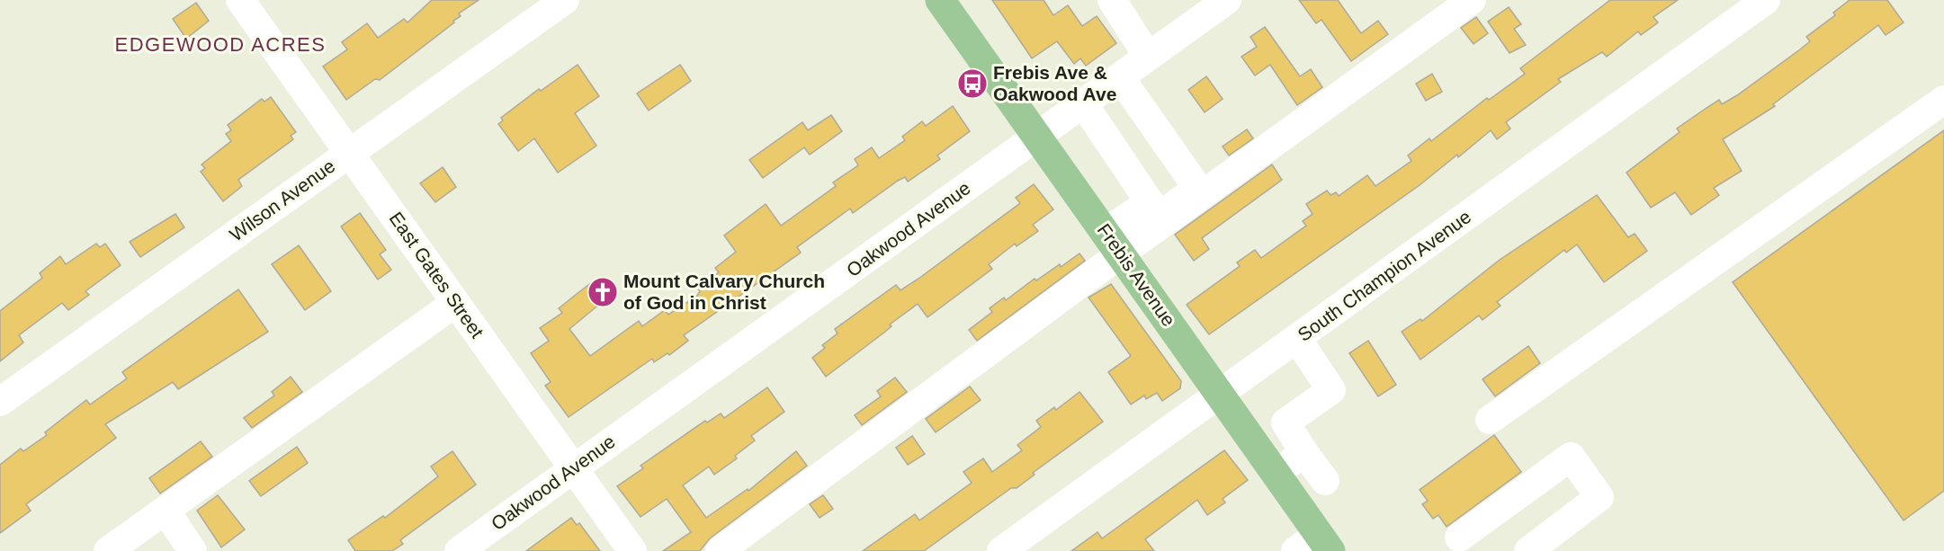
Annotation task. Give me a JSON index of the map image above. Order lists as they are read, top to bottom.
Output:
{
  "streets": {
    "main road": ["Frebis Avenue"],
    "street": [
      "Wilson Avenue",
      "Oakwood Avenue",
      "East Gates Street",
      "South Champion Avenue"
    ]
  },
  "crossings": [
    ["Wilson Avenue", "East Gates Street"],
    ["Oakwood Avenue", "East Gates Street"],
    ["Oakwood Avenue", "Frebis Avenue"],
    ["Frebis Avenue", "South Champion Avenue"]
  ],
  "districts": ["EDGEWOOD ACRES"],
  "places": {
    "bus stop": ["Frebis Ave & Oakwood Ave"],
    "church": ["Mount Calvary Church of God in Christ"]
  }
}
